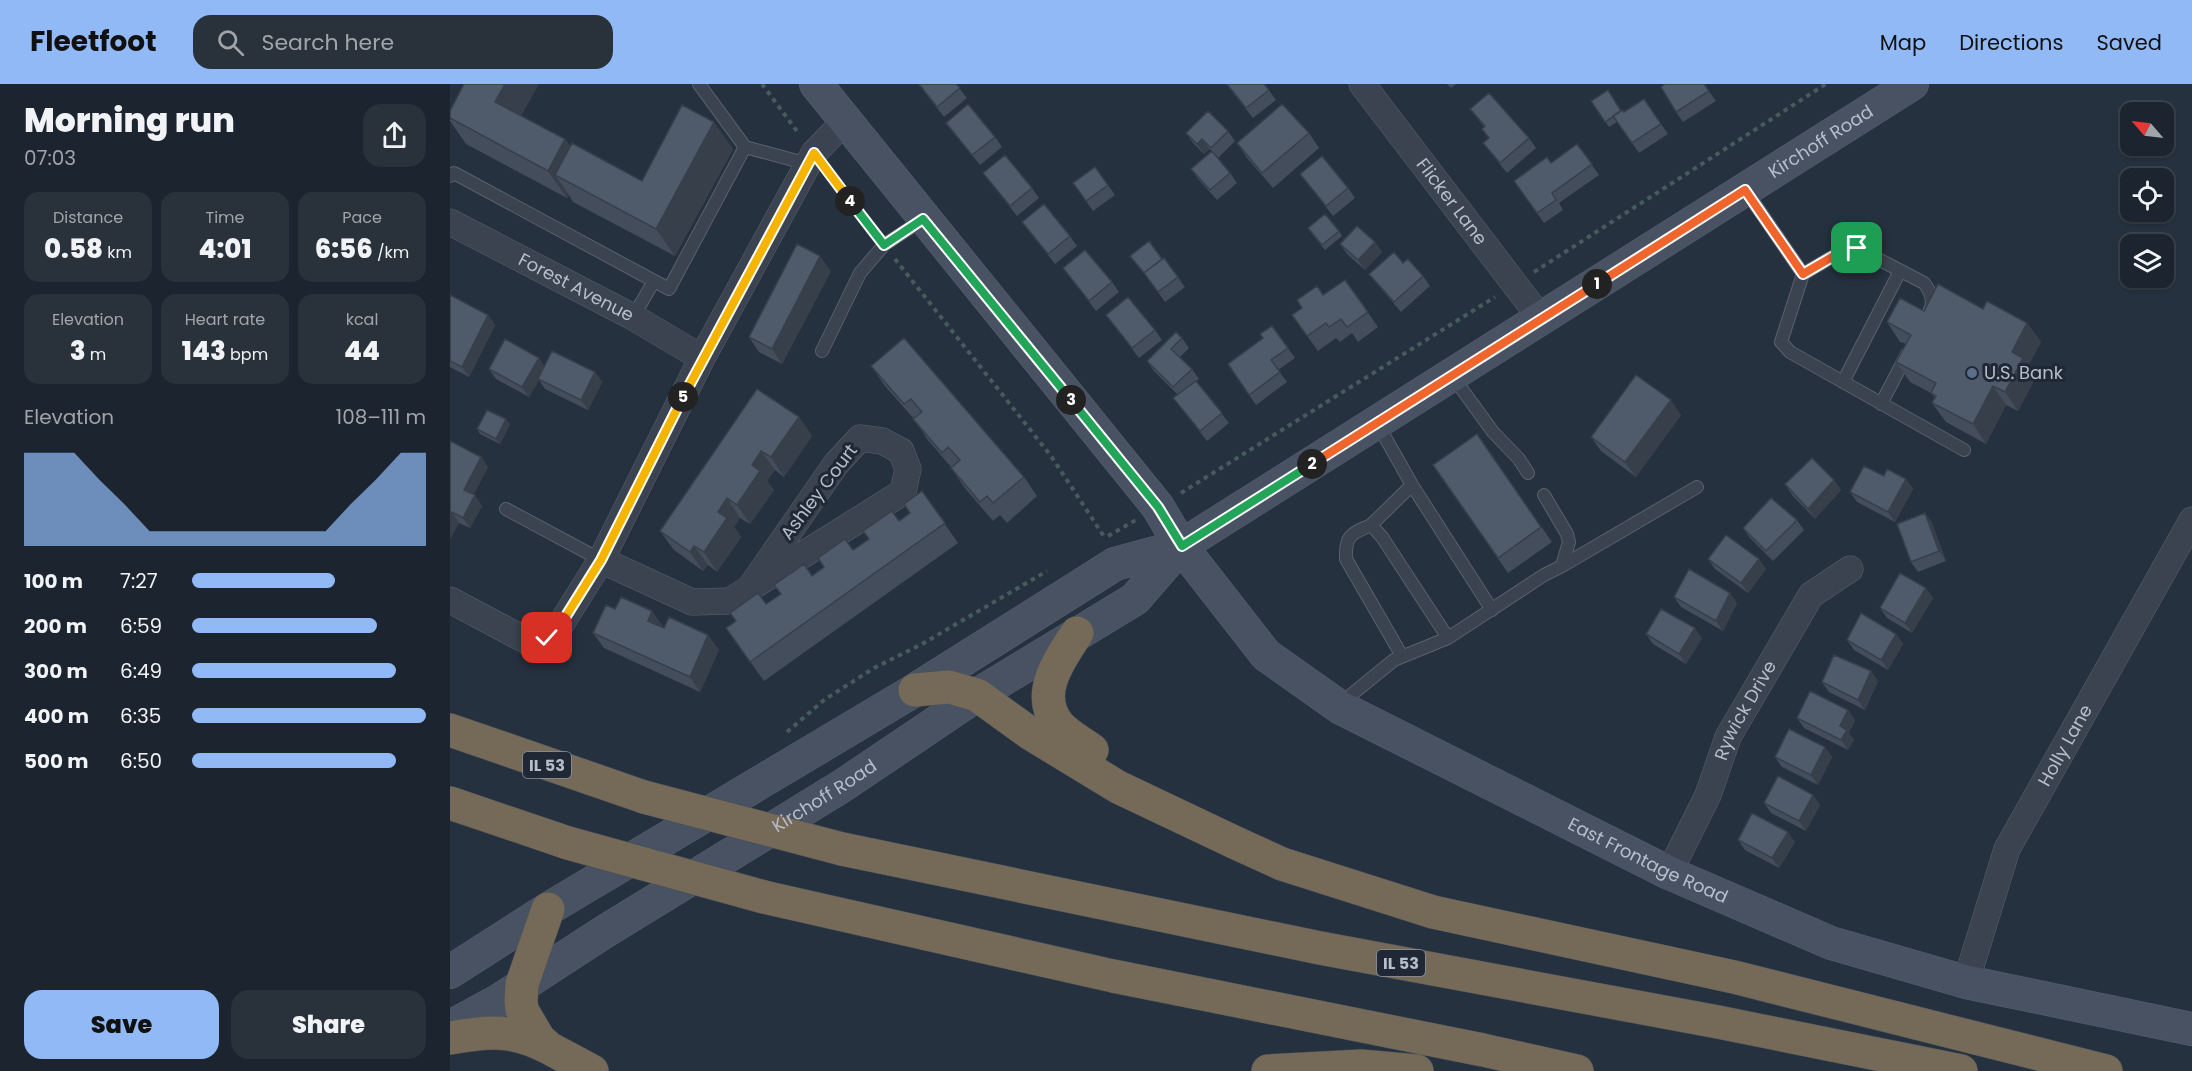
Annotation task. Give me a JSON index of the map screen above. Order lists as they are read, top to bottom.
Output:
{
  "streets": {
    "highway": ["IL 53"],
    "main road": ["Kirchoff Road", "East Frontage Road"],
    "street": [
      "Flicker Lane",
      "Forest Avenue",
      "Ashley Court",
      "Rywick Drive",
      "Holly Lane"
    ]
  },
  "crossings": [
    ["Kirchoff Road", "Flicker Lane"],
    ["Kirchoff Road", "East Frontage Road"],
    ["Rywick Drive", "East Frontage Road"],
    ["Holly Lane", "East Frontage Road"]
  ],
  "places": ["U.S. Bank"],
  "north": "top left",
  "page": {
    "header": "Fleetfoot",
    "search": "Search here",
    "nav": ["Map", "Directions", "Saved"],
    "heading": ["Morning run", "07:03"],
    "stats": [
      ["Distance", "0.58 km"],
      ["Time", "4:01"],
      ["Pace", "6:56 /km"],
      ["Elevation", "3 m"],
      ["Heart rate", "143 bpm"],
      ["kcal", "44"]
    ],
    "pins": [
      "4",
      "1",
      "5",
      "3",
      "2"
    ],
    "chart": ["Elevation", "108–111 m"],
    "list": [
      {
        "name": "100 m",
        "note": "7:27"
      },
      {
        "name": "200 m",
        "note": "6:59"
      },
      {
        "name": "300 m",
        "note": "6:49"
      },
      {
        "name": "400 m",
        "note": "6:35"
      },
      {
        "name": "500 m",
        "note": "6:50"
      }
    ],
    "buttons": ["Save", "Share"]
  }
}
